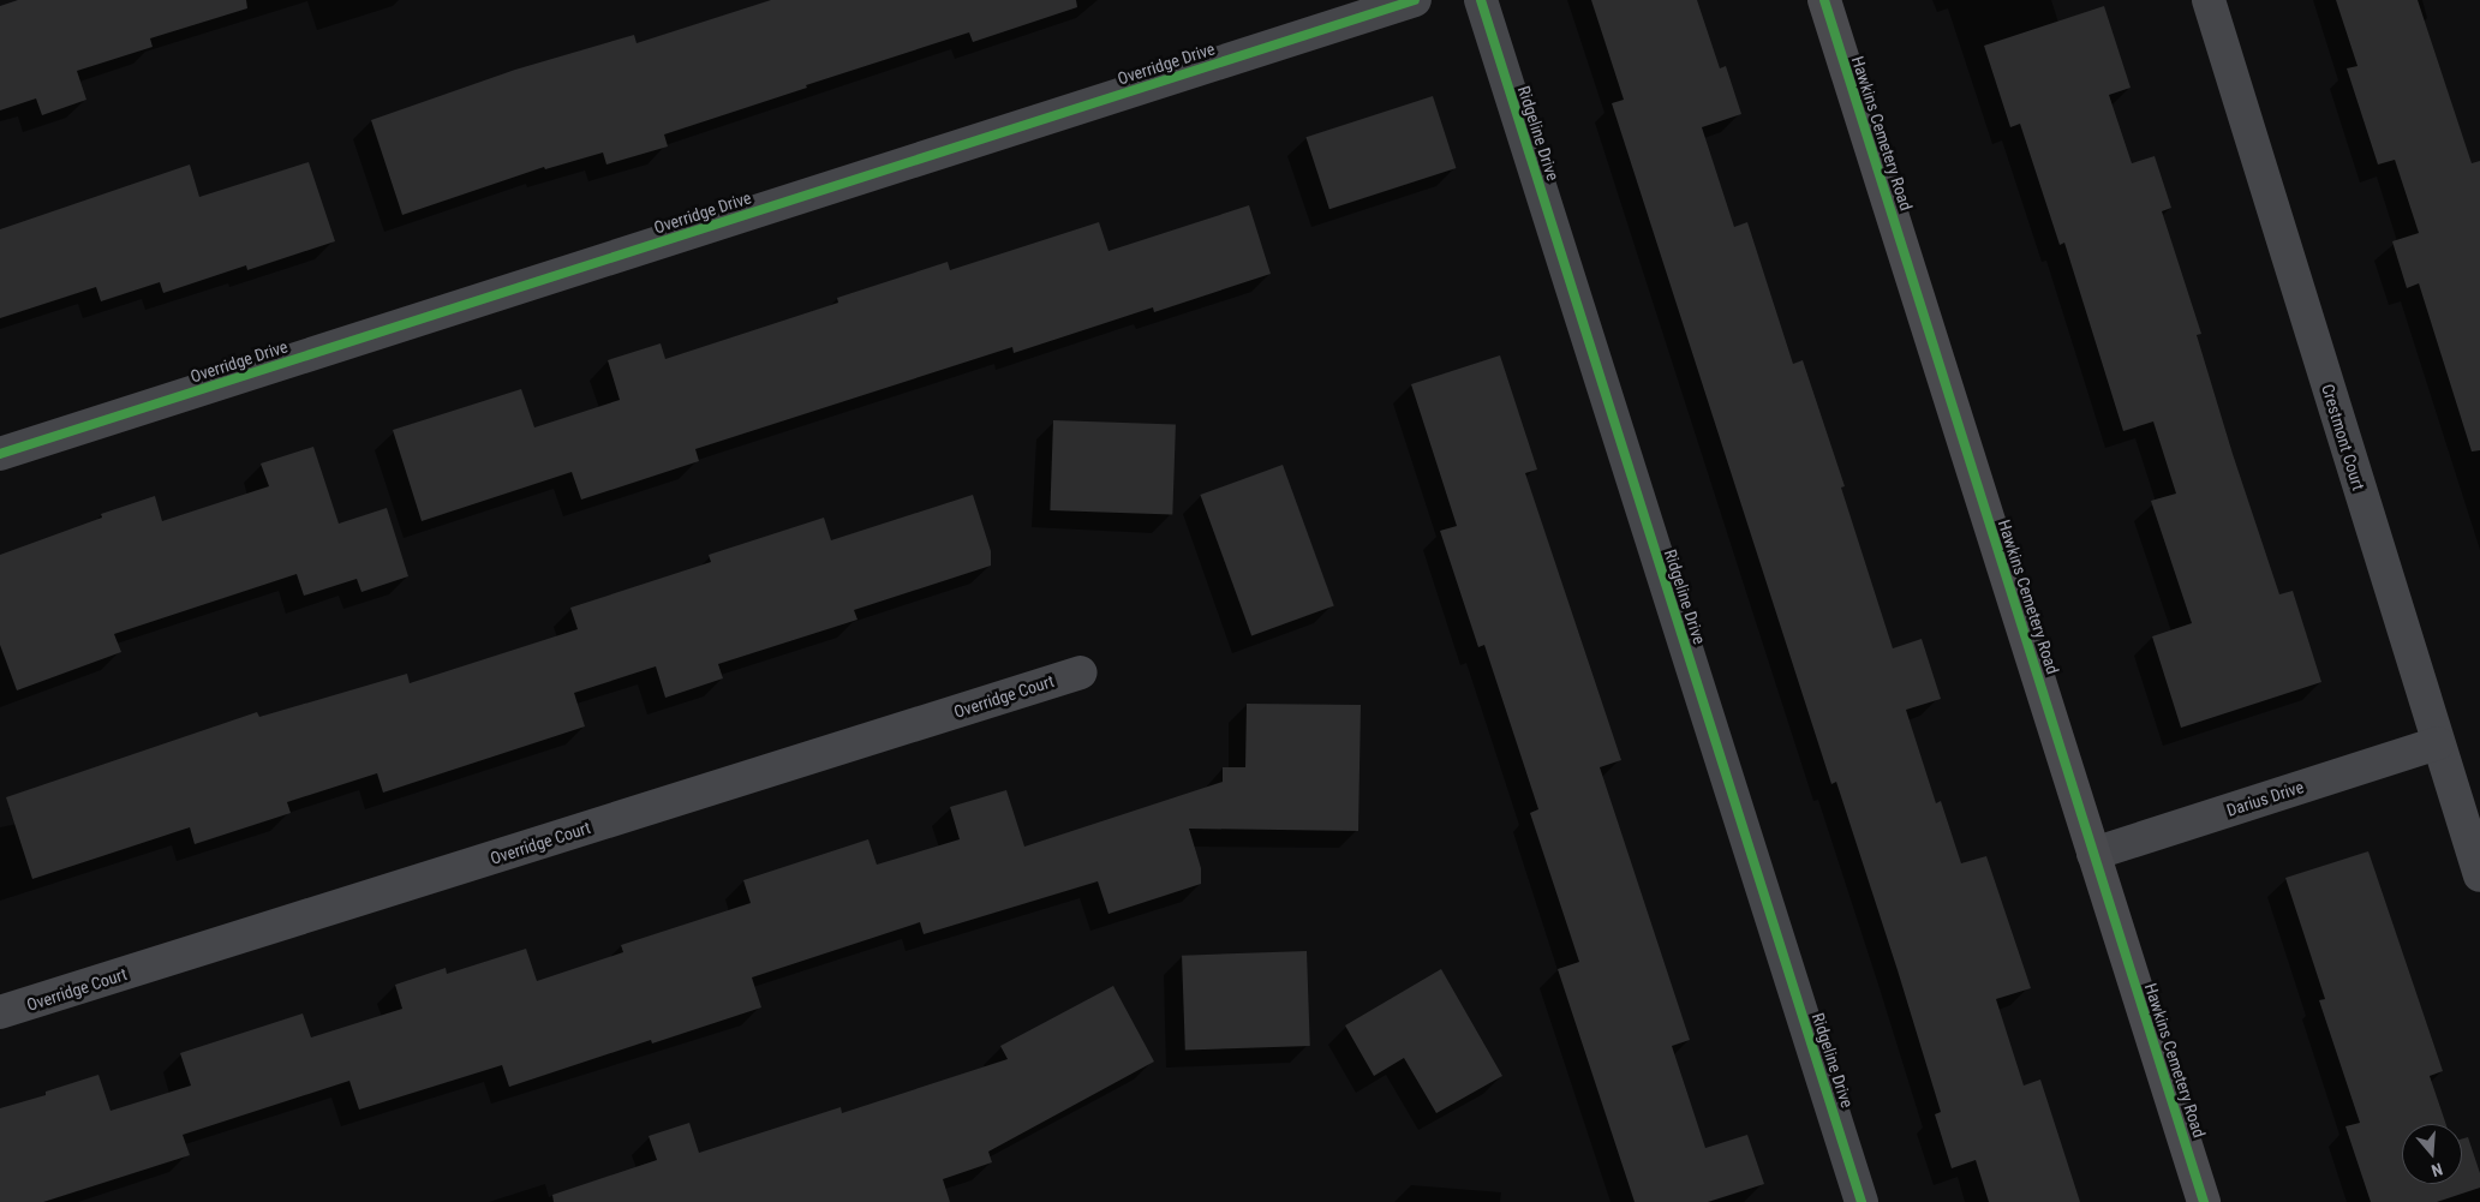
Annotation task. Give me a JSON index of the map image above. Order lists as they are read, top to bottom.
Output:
{
  "streets": {
    "street": [
      "Overridge Drive",
      "Ridgeline Drive",
      "Hawkins Cemetery Road",
      "Crestmont Court",
      "Overridge Court",
      "Darius Drive"
    ]
  },
  "crossings": [
    ["Hawkins Cemetery Road", "Darius Drive"],
    ["Crestmont Court", "Darius Drive"]
  ],
  "north": "bottom"
}
